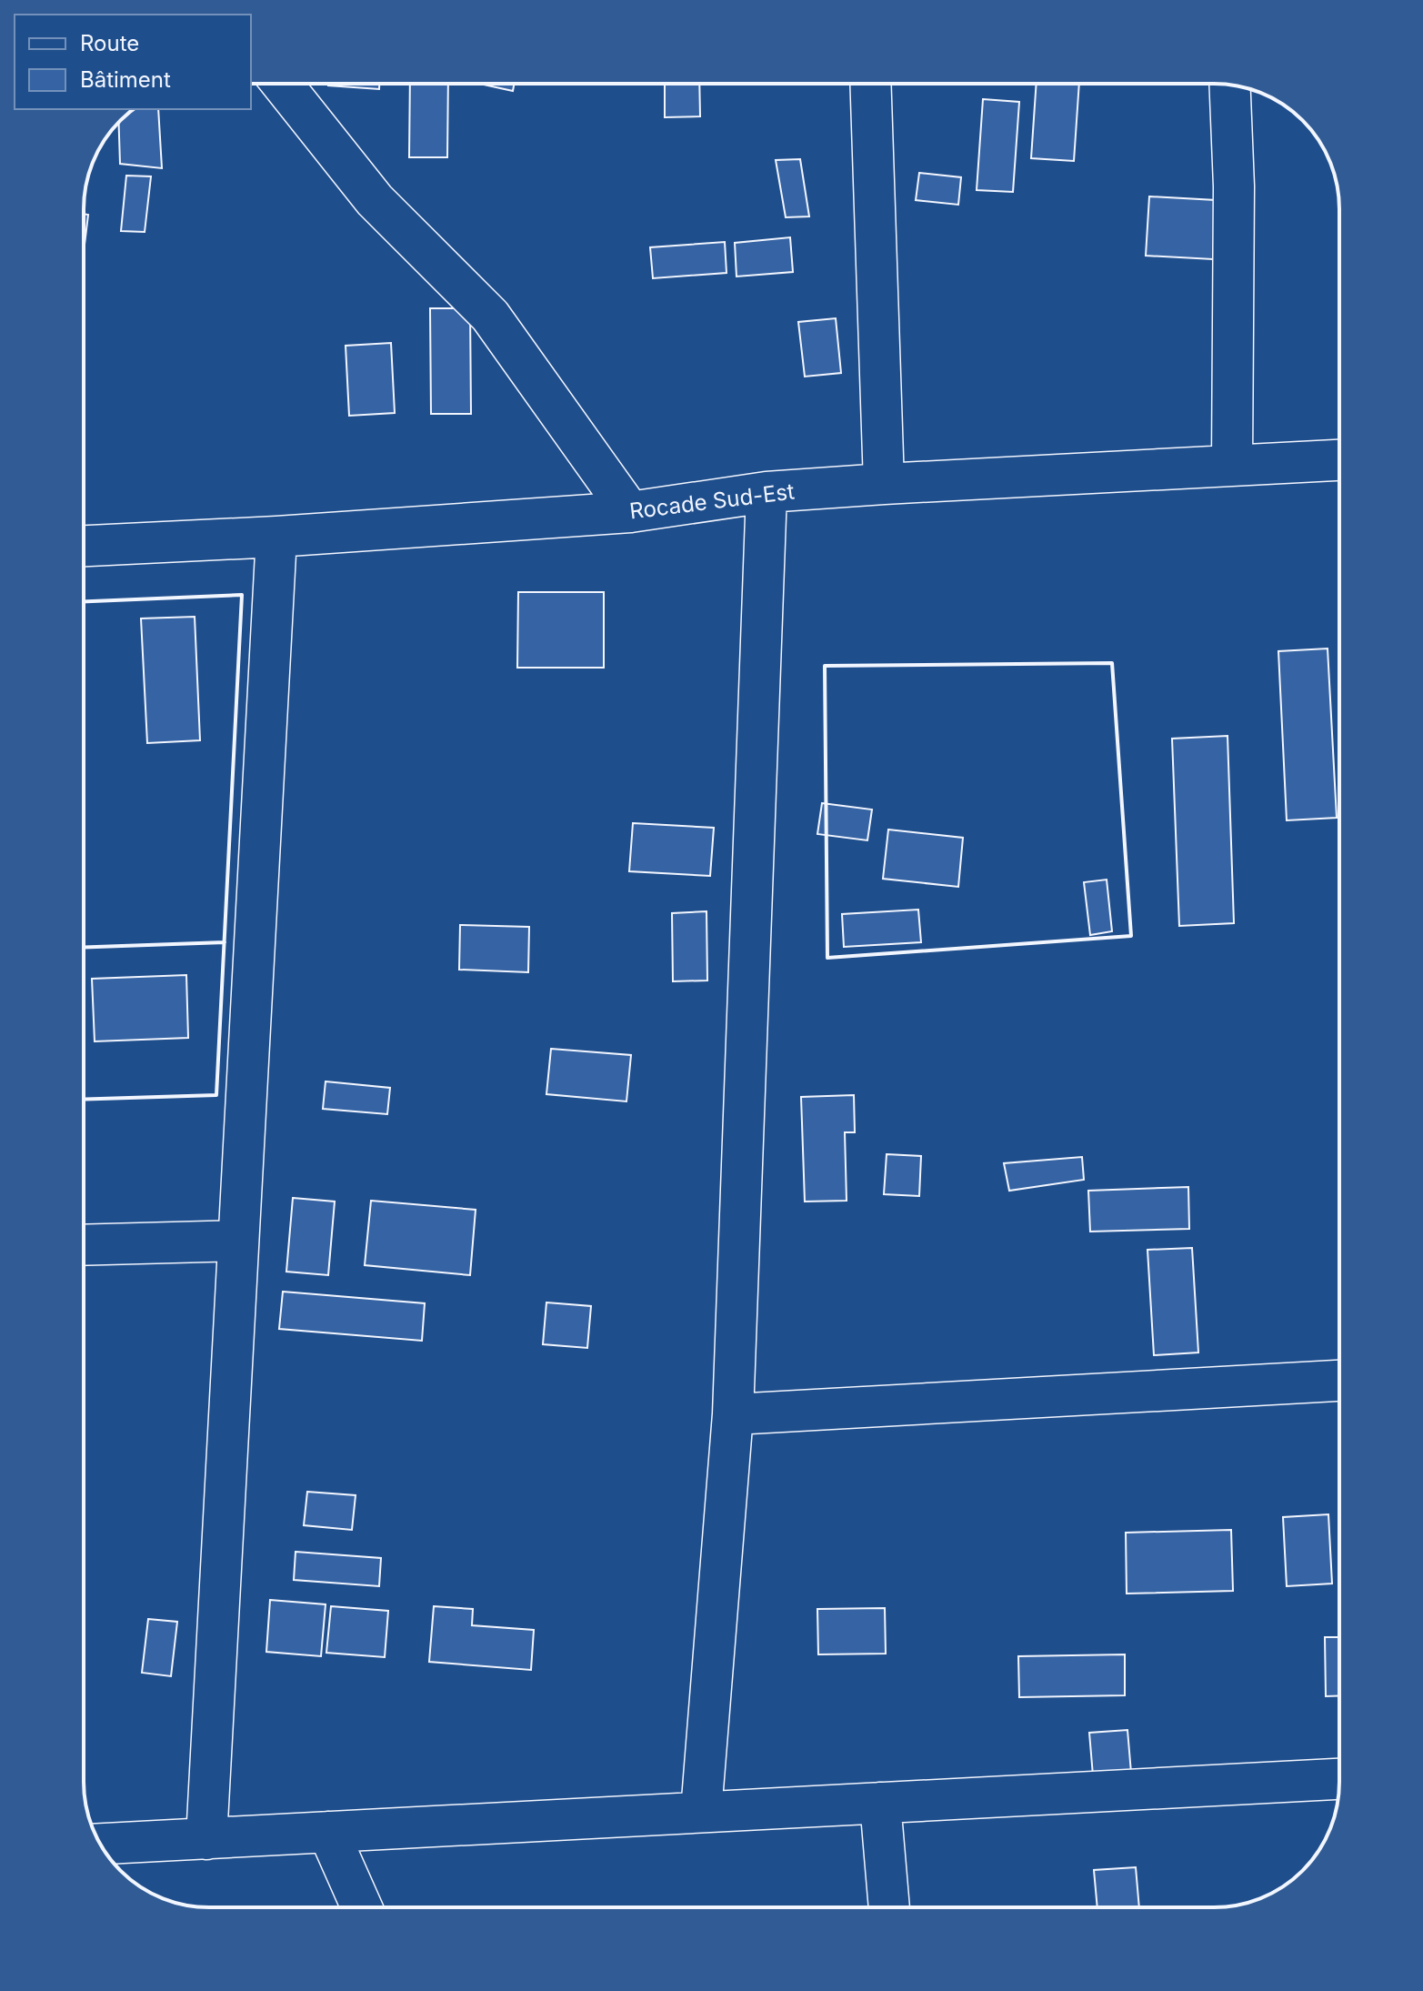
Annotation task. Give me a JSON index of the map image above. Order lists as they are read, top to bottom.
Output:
{
  "streets": {
    "street": ["Rocade Sud-Est"]
  },
  "legend": ["Route", "Bâtiment"]
}
